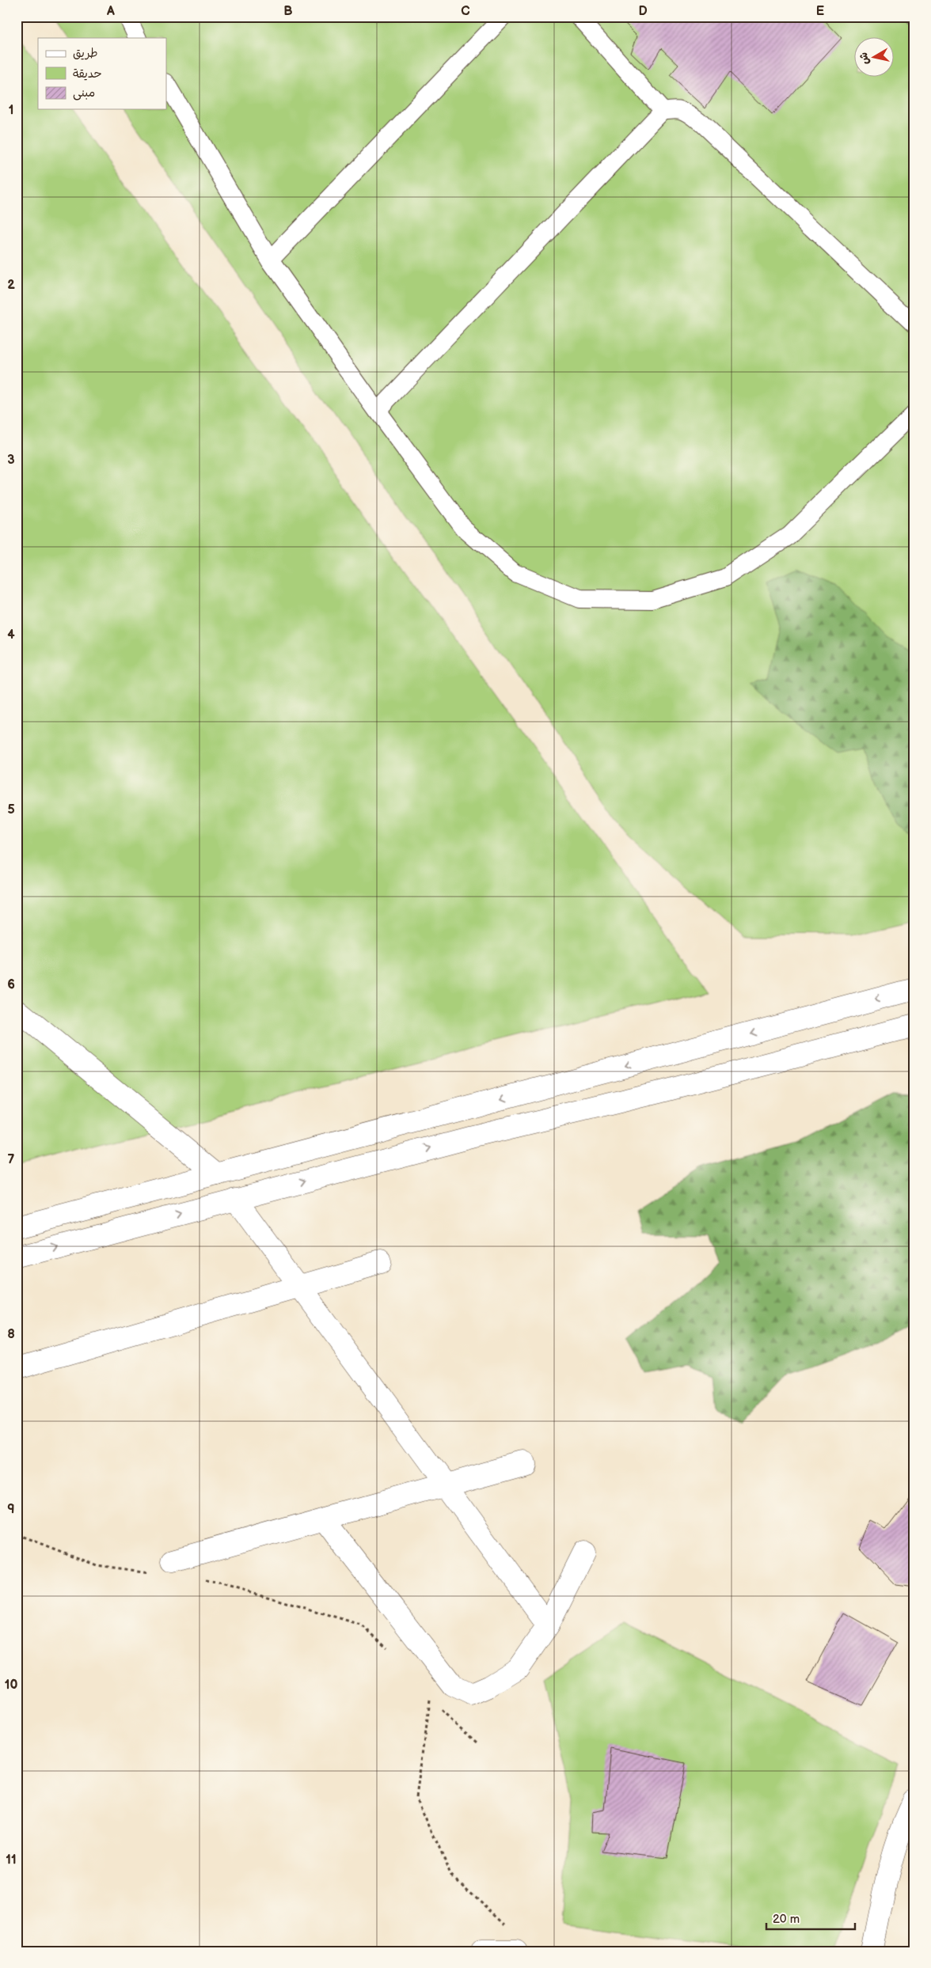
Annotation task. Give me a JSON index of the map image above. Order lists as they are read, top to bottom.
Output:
{
  "legend": ["طريق", "حديقة", "مبنى"],
  "scale_bar": "20 m",
  "north": "left",
  "grid": {
    "columns": [
      "A",
      "B",
      "C",
      "D",
      "E"
    ],
    "rows": [
      "1",
      "2",
      "3",
      "4",
      "5",
      "6",
      "7",
      "8",
      "9",
      "10",
      "11"
    ]
  }
}
